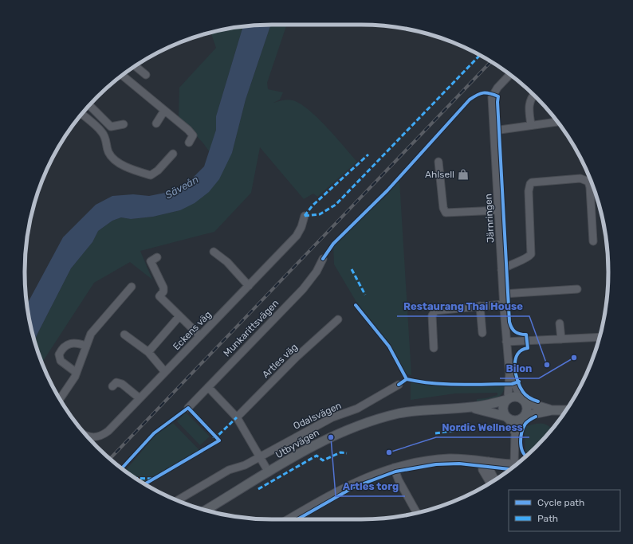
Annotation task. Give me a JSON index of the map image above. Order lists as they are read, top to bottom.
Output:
{
  "streets": {
    "main road": ["Utbyvägen"],
    "street": [
      "Järnringen",
      "Munkarittsvägen",
      "Eckens väg",
      "Artles väg",
      "Odalsvägen"
    ]
  },
  "crossings": [
    ["Järnringen", "Utbyvägen"]
  ],
  "water": ["Säveån"],
  "places": {
    "shop": ["Ahlsell"],
    "other": [
      "Bilon",
      "Restaurang Thai House",
      "Artles torg",
      "Nordic Wellness"
    ]
  },
  "legend": ["Cycle path", "Path"]
}
